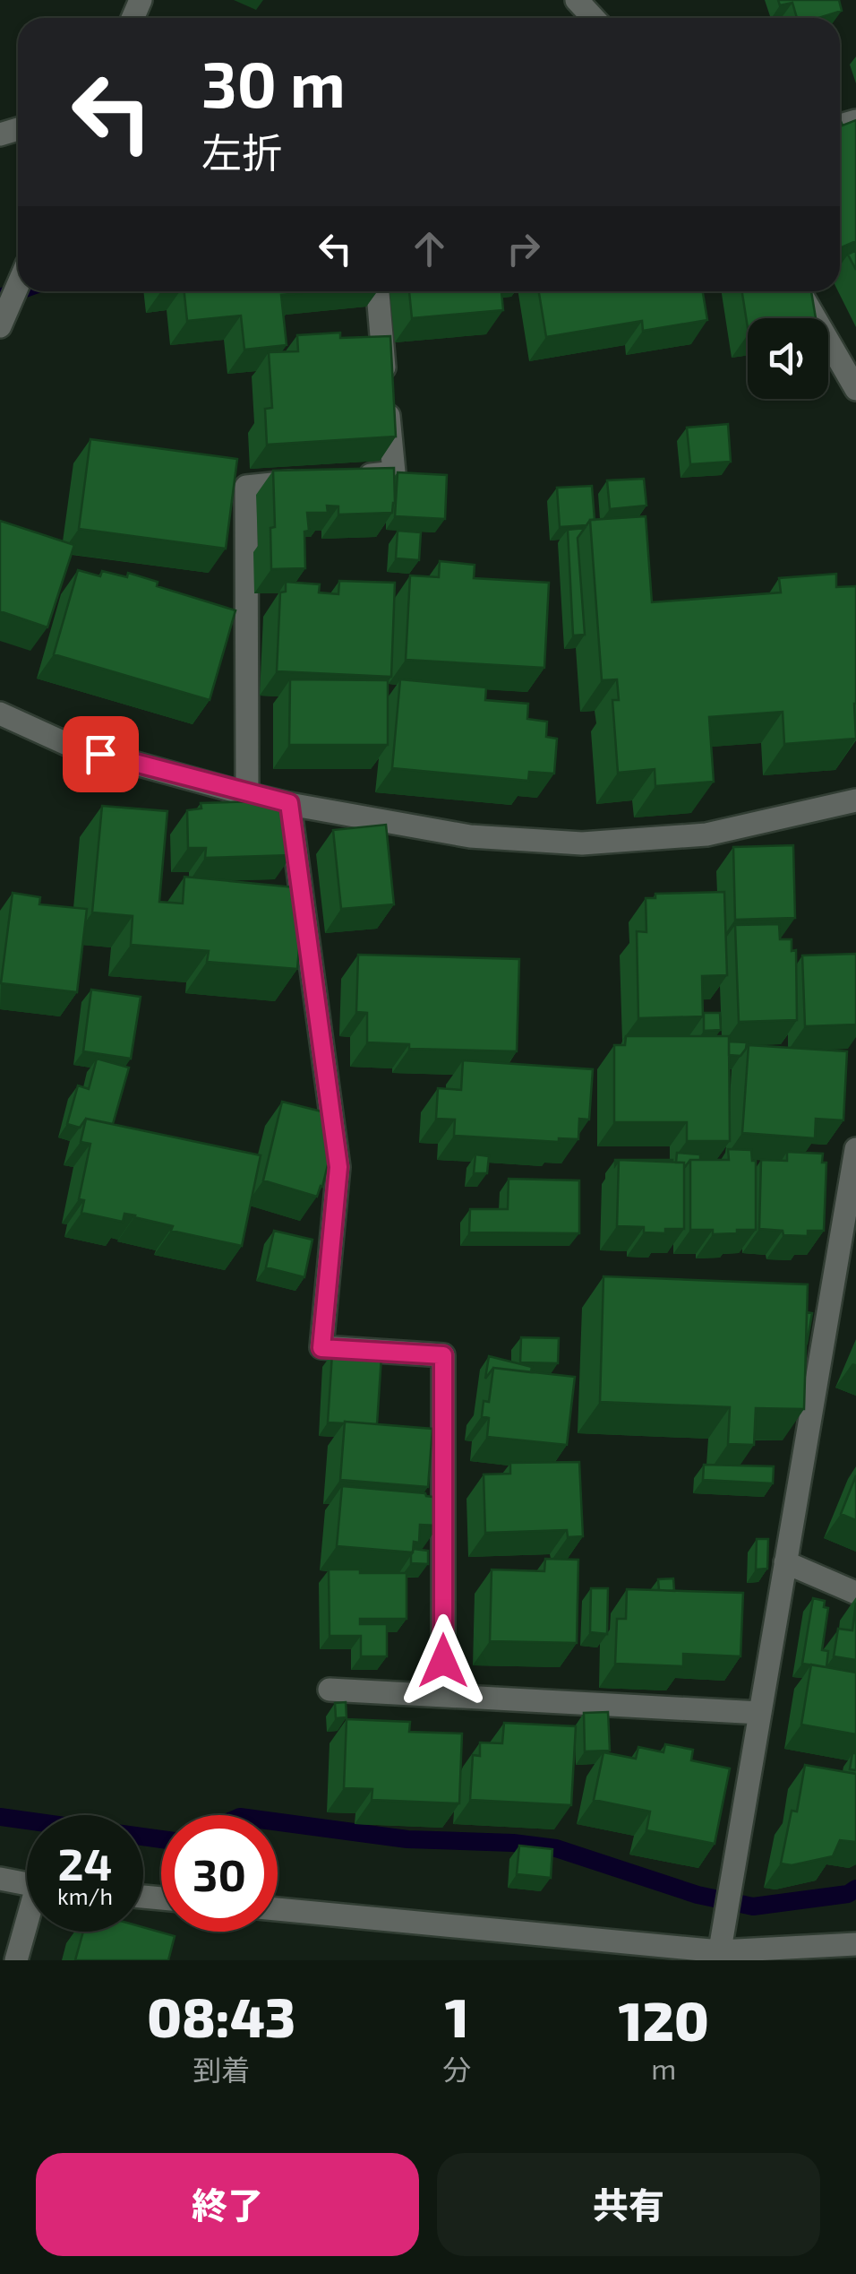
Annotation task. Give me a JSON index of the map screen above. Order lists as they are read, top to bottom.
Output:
{
  "page": {
    "turn": ["30 m", "左折"],
    "speed": "24 km/h",
    "limit": "30",
    "eta": [
      "08:43",
      "到着",
      "1",
      "分",
      "120",
      "m"
    ],
    "buttons": ["終了", "共有"]
  }
}
